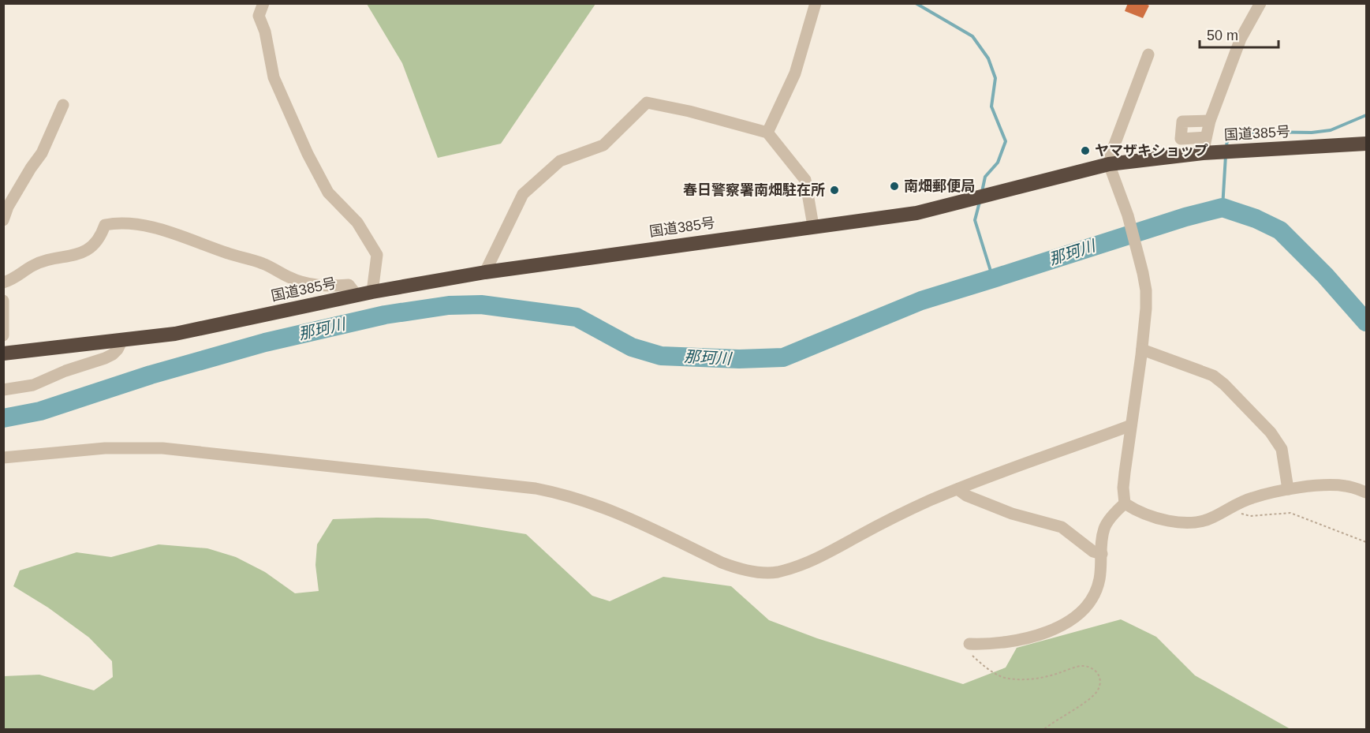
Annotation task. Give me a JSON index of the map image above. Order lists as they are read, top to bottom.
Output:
{
  "streets": {
    "highway": ["国道385号"]
  },
  "water": ["那珂川"],
  "places": ["ヤマザキショップ", "南畑郵便局", "春日警察署南畑駐在所"],
  "scale_bar": "50 m"
}
